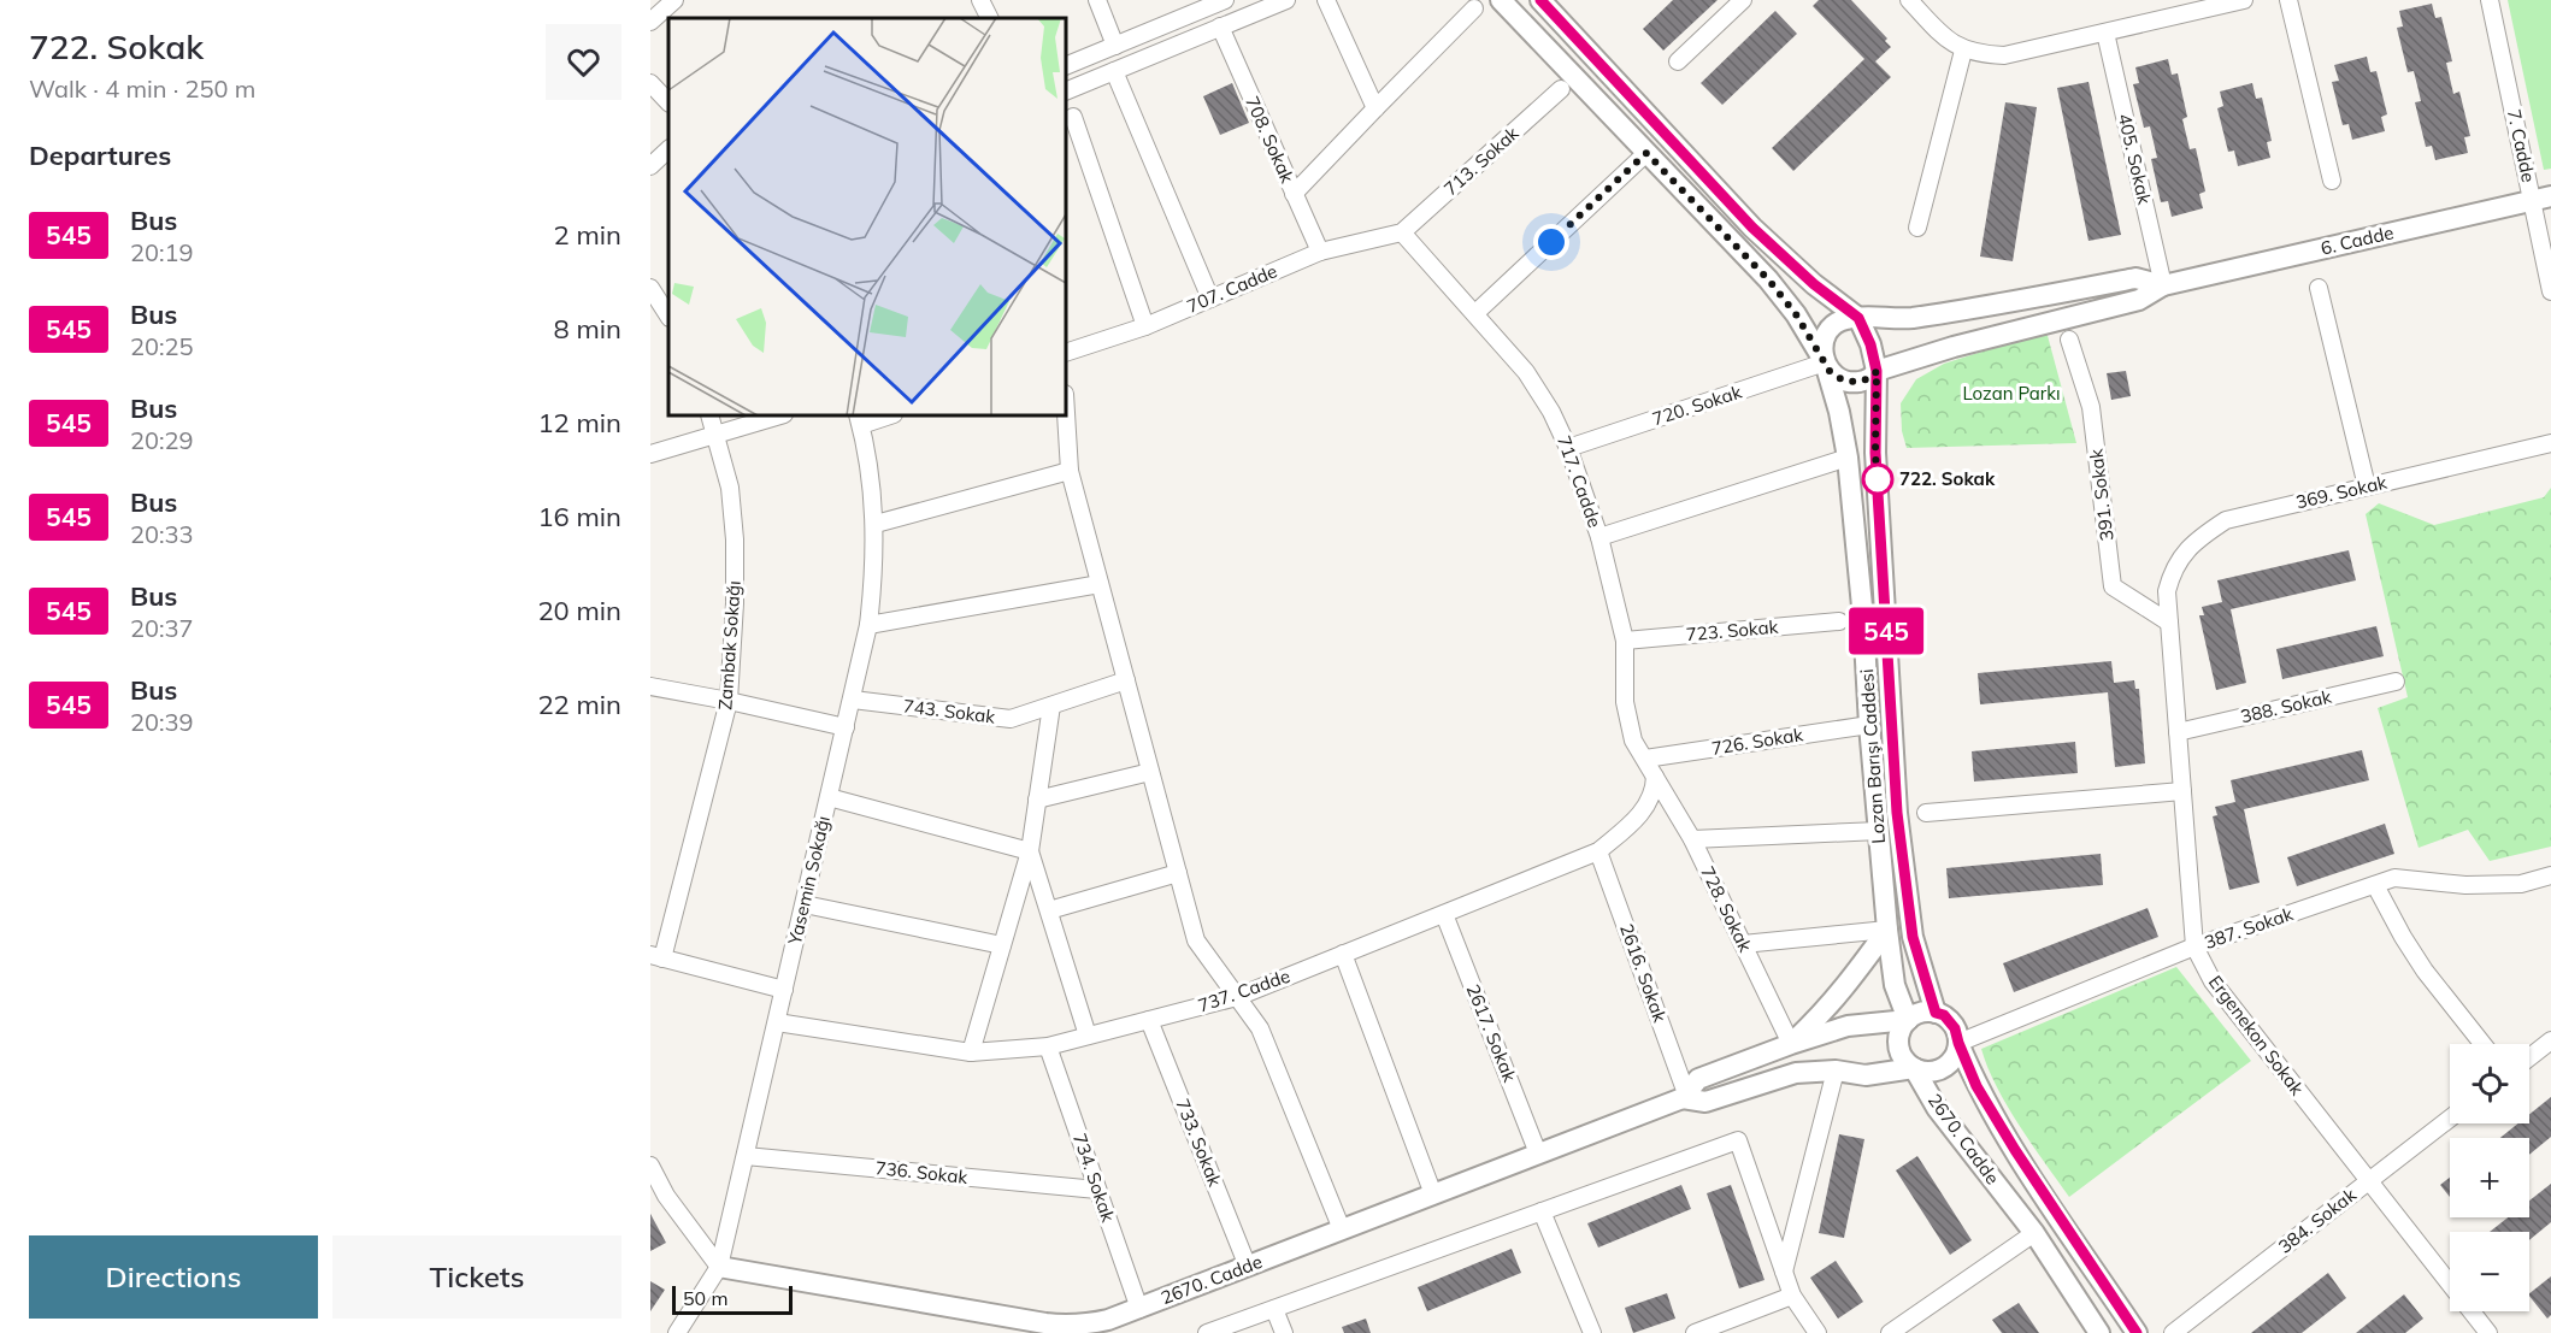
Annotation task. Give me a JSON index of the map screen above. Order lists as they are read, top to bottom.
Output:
{
  "streets": {
    "main road": ["6. Cadde", "Lozan Barışı Caddesi", "2670. Cadde"],
    "street": [
      "708. Sokak",
      "7. Cadde",
      "405. Sokak",
      "713. Sokak",
      "707. Cadde",
      "720. Sokak",
      "717. Cadde",
      "369. Sokak",
      "391. Sokak",
      "723. Sokak",
      "Zambak Sokağı",
      "388. Sokak",
      "743. Sokak",
      "726. Sokak",
      "Yasemin Sokağı",
      "728. Sokak",
      "387. Sokak",
      "2616. Sokak",
      "737. Cadde",
      "2617. Sokak",
      "Ergenekon Sokak",
      "733. Sokak",
      "736. Sokak",
      "734. Sokak",
      "384. Sokak"
    ]
  },
  "crossings": [
    ["708. Sokak", "707. Cadde"],
    ["7. Cadde", "6. Cadde"],
    ["405. Sokak", "6. Cadde"],
    ["713. Sokak", "707. Cadde"],
    ["713. Sokak", "717. Cadde"],
    ["6. Cadde", "720. Sokak"],
    ["6. Cadde", "Lozan Barışı Caddesi"],
    ["707. Cadde", "717. Cadde"],
    ["720. Sokak", "717. Cadde"],
    ["720. Sokak", "Lozan Barışı Caddesi"],
    ["717. Cadde", "723. Sokak"],
    ["717. Cadde", "726. Sokak"],
    ["717. Cadde", "728. Sokak"],
    ["717. Cadde", "737. Cadde"],
    ["369. Sokak", "Ergenekon Sokak"],
    ["391. Sokak", "Ergenekon Sokak"],
    ["388. Sokak", "Ergenekon Sokak"],
    ["743. Sokak", "Yasemin Sokağı"],
    ["726. Sokak", "Lozan Barışı Caddesi"],
    ["Lozan Barışı Caddesi", "387. Sokak"],
    ["Lozan Barışı Caddesi", "2670. Cadde"],
    ["Yasemin Sokağı", "737. Cadde"],
    ["Yasemin Sokağı", "2670. Cadde"],
    ["Yasemin Sokağı", "736. Sokak"],
    ["728. Sokak", "737. Cadde"],
    ["728. Sokak", "2670. Cadde"],
    ["387. Sokak", "Ergenekon Sokak"],
    ["387. Sokak", "2670. Cadde"],
    ["2616. Sokak", "737. Cadde"],
    ["2616. Sokak", "2670. Cadde"],
    ["737. Cadde", "2617. Sokak"],
    ["737. Cadde", "733. Sokak"],
    ["737. Cadde", "734. Sokak"],
    ["2617. Sokak", "2670. Cadde"],
    ["Ergenekon Sokak", "384. Sokak"],
    ["2670. Cadde", "733. Sokak"],
    ["2670. Cadde", "734. Sokak"],
    ["736. Sokak", "734. Sokak"]
  ],
  "parks": ["Lozan Parkı"],
  "places": ["722. Sokak"],
  "lines": ["bus line 545"],
  "scale_bar": "50 m",
  "page": {
    "heading": [
      ["722. Sokak", "Walk · 4 min · 250 m"],
      "Departures"
    ],
    "on_map": "545",
    "list": [
      {
        "mark": "545",
        "name": "Bus",
        "note": "20:19",
        "value": "2 min"
      },
      {
        "mark": "545",
        "name": "Bus",
        "note": "20:25",
        "value": "8 min"
      },
      {
        "mark": "545",
        "name": "Bus",
        "note": "20:29",
        "value": "12 min"
      },
      {
        "mark": "545",
        "name": "Bus",
        "note": "20:33",
        "value": "16 min"
      },
      {
        "mark": "545",
        "name": "Bus",
        "note": "20:37",
        "value": "20 min"
      },
      {
        "mark": "545",
        "name": "Bus",
        "note": "20:39",
        "value": "22 min"
      }
    ],
    "map_buttons": ["+", "−"],
    "buttons": ["Directions", "Tickets"],
    "scale": "50 m"
  }
}
